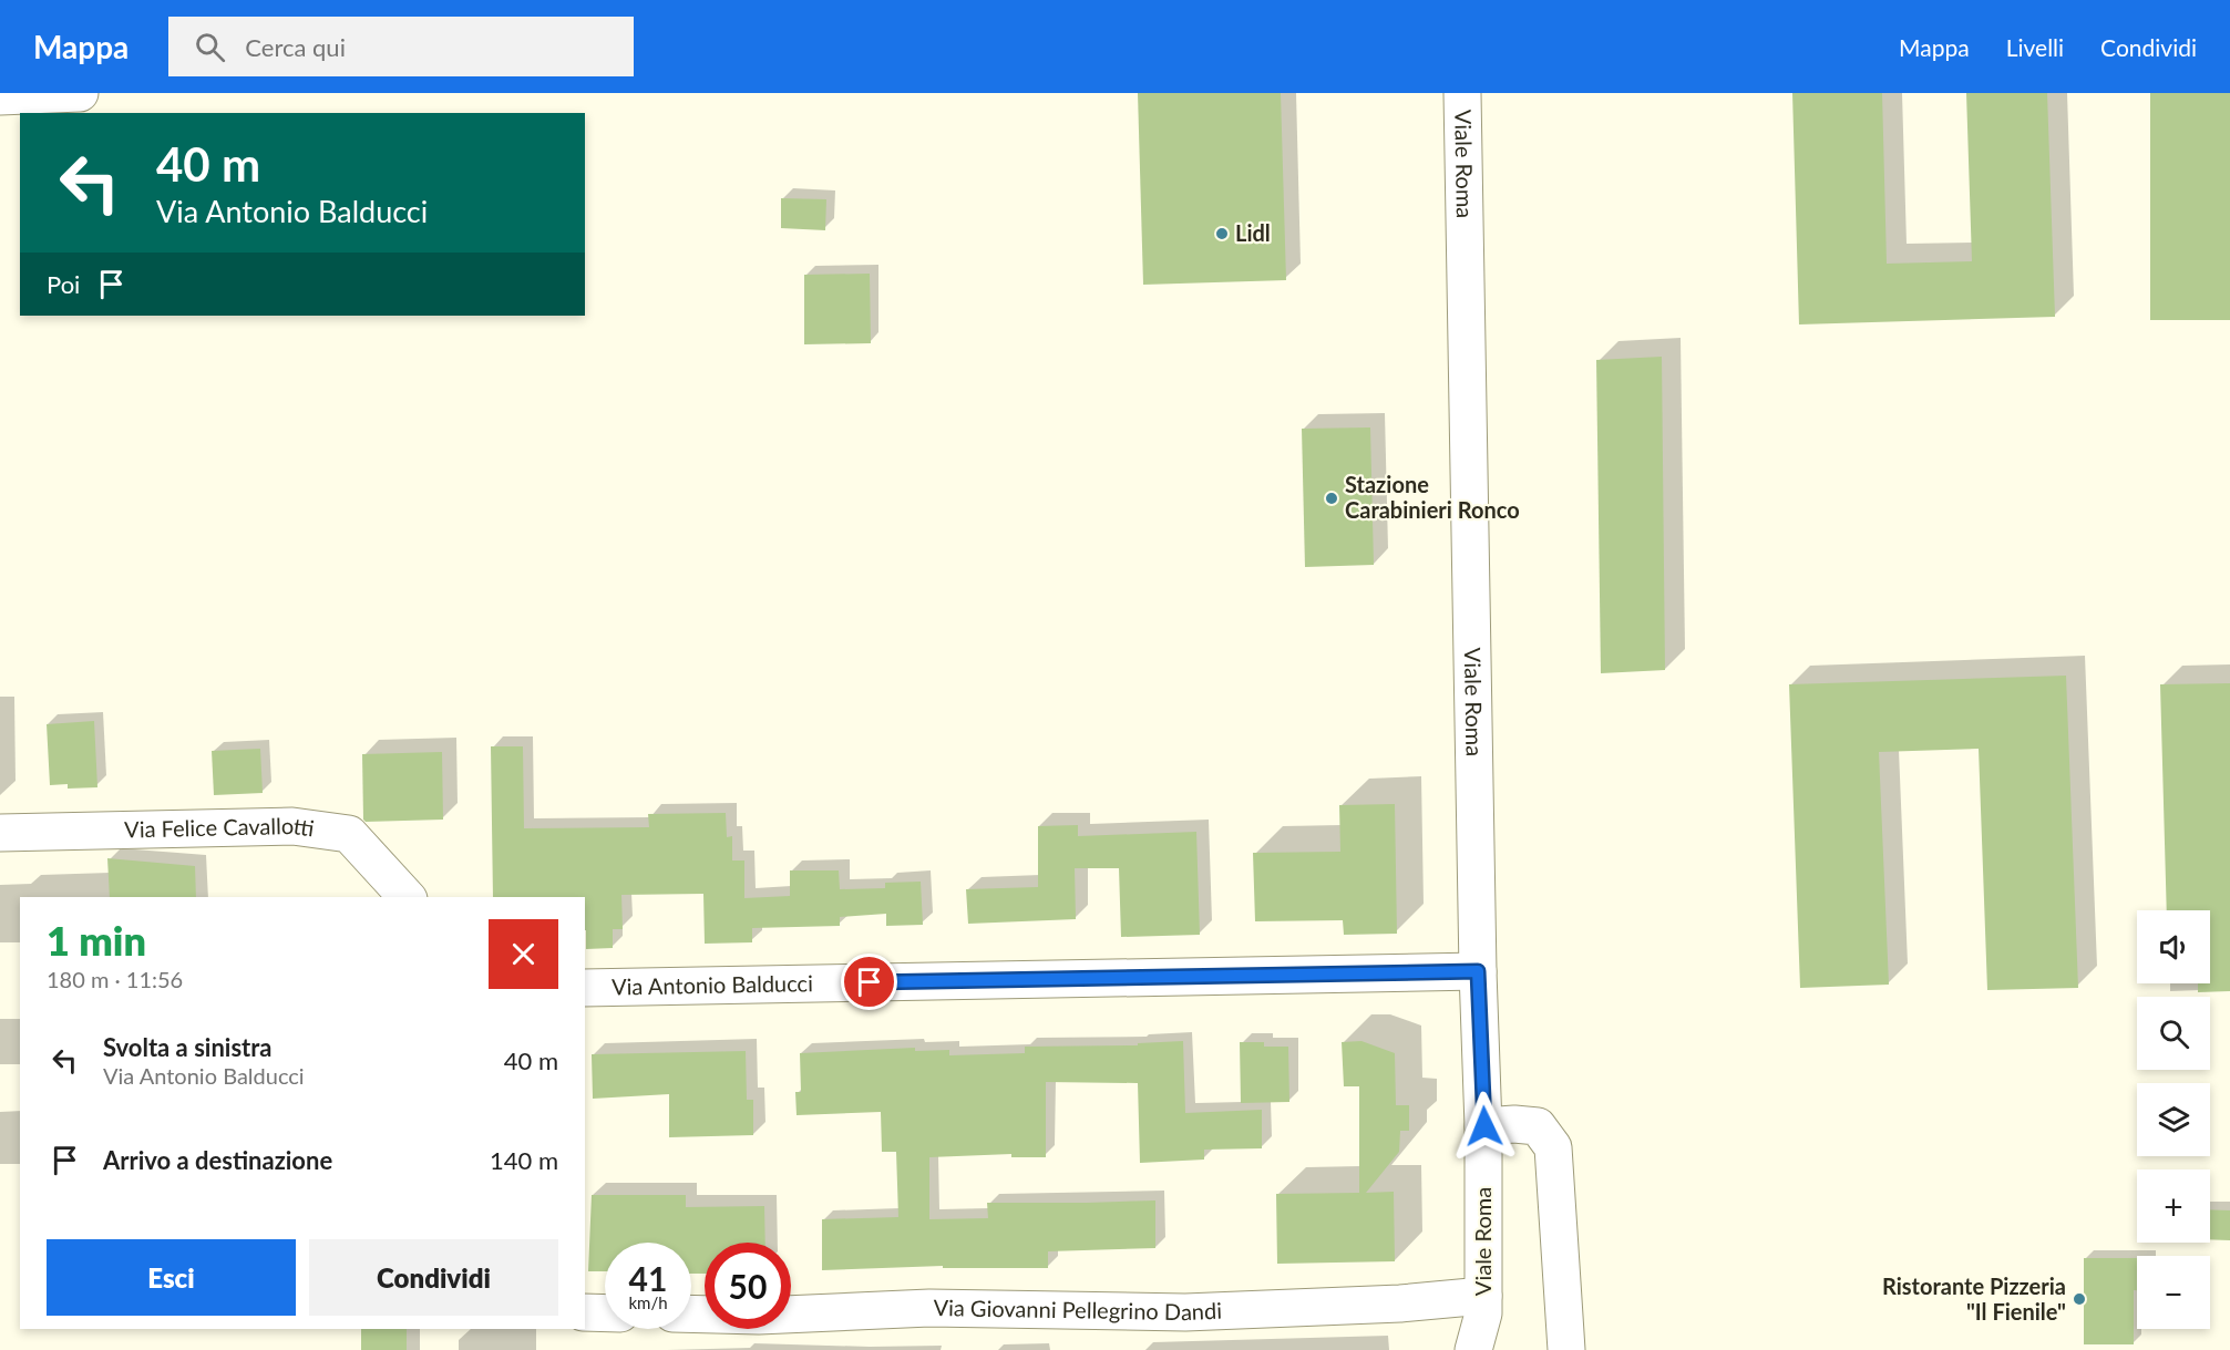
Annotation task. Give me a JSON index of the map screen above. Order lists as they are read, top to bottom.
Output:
{
  "streets": {
    "street": [
      "Viale Roma",
      "Via Felice Cavallotti",
      "Via Antonio Balducci",
      "Via Giovanni Pellegrino Dandi"
    ]
  },
  "crossings": [
    ["Viale Roma", "Via Antonio Balducci"],
    ["Viale Roma", "Via Giovanni Pellegrino Dandi"]
  ],
  "places": ["Lidl", "Stazione Carabinieri Ronco", "Ristorante Pizzeria \"Il Fienile\""],
  "page": {
    "header": "Mappa",
    "search": "Cerca qui",
    "nav": ["Mappa", "Livelli", "Condividi"],
    "turn": ["40 m", "Via Antonio Balducci"],
    "then": "Poi",
    "heading": ["1 min", "180 m · 11:56"],
    "map_buttons": ["+", "−"],
    "list": [
      {
        "name": "Svolta a sinistra",
        "note": "Via Antonio Balducci",
        "value": "40 m"
      },
      {
        "name": "Arrivo a destinazione",
        "value": "140 m"
      }
    ],
    "buttons": ["Esci", "Condividi"],
    "speed": "41 km/h",
    "limit": "50"
  }
}
